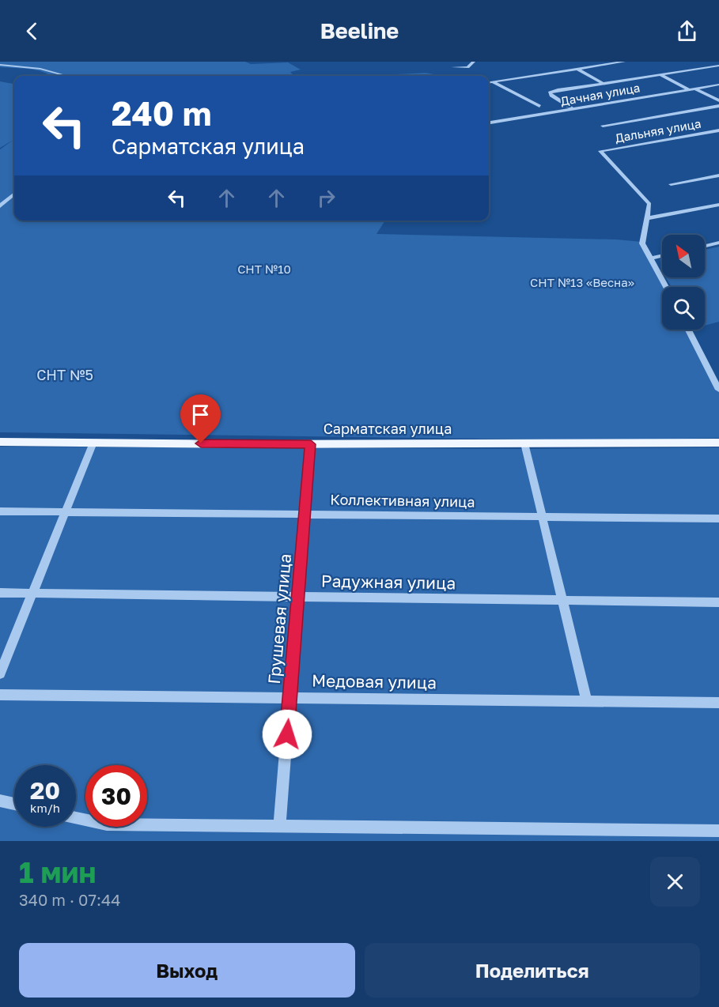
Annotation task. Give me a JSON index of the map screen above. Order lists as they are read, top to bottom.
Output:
{
  "streets": {
    "main road": ["Сарматская улица"],
    "street": [
      "Дачная улица",
      "Дальняя улица",
      "Коллективная улица",
      "Радужная улица",
      "Грушевая улица",
      "Медовая улица"
    ]
  },
  "crossings": [
    ["Сарматская улица", "Грушевая улица"],
    ["Коллективная улица", "Грушевая улица"],
    ["Радужная улица", "Грушевая улица"],
    ["Грушевая улица", "Медовая улица"]
  ],
  "parks": ["СНТ №10", "СНТ №13 «Весна»", "СНТ №5"],
  "north": "top left",
  "page": {
    "header": "Beeline",
    "turn": ["240 m", "Сарматская улица"],
    "speed": "20 km/h",
    "limit": "30",
    "heading": ["1 мин", "340 m · 07:44"],
    "buttons": ["Выход", "Поделиться"]
  }
}
